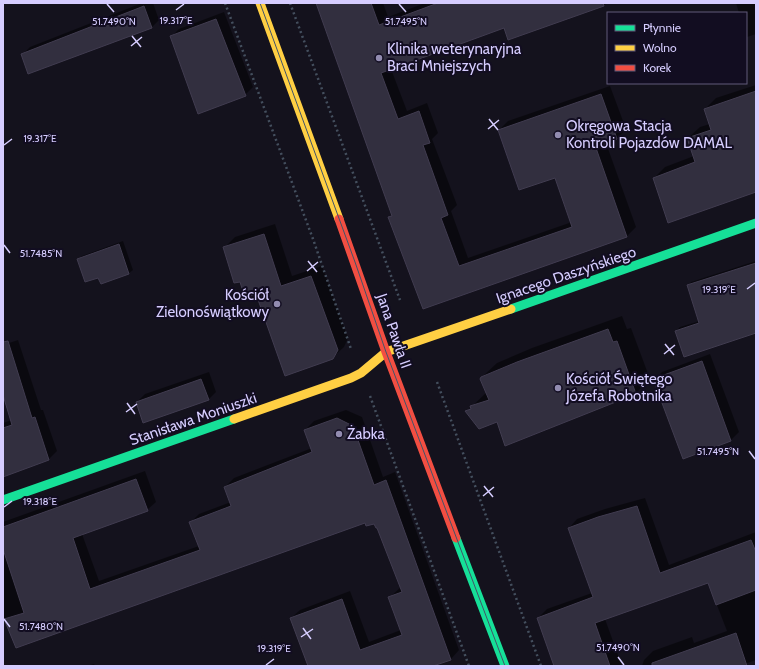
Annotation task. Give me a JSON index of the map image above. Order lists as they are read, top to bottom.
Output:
{
  "streets": {
    "street": ["Ignacego Daszyńskiego", "Jana Pawła II", "Stanisława Moniuszki"]
  },
  "crossings": [
    ["Ignacego Daszyńskiego", "Jana Pawła II"],
    ["Ignacego Daszyńskiego", "Stanisława Moniuszki"],
    ["Jana Pawła II", "Stanisława Moniuszki"]
  ],
  "places": [
    "Klinika weterynaryjna Braci Mniejszych",
    "Okręgowa Stacja Kontroli Pojazdów DAMAL",
    "Kościół Zielonoświątkowy",
    "Kościół Świętego Józefa Robotnika",
    "Żabka"
  ],
  "legend": ["Płynnie", "Wolno", "Korek"],
  "coordinates": [
    "19.317°E",
    "51.7490°N",
    "51.7495°N",
    "51.7485°N",
    "19.319°E",
    "19.318°E",
    "51.7480°N"
  ]
}
